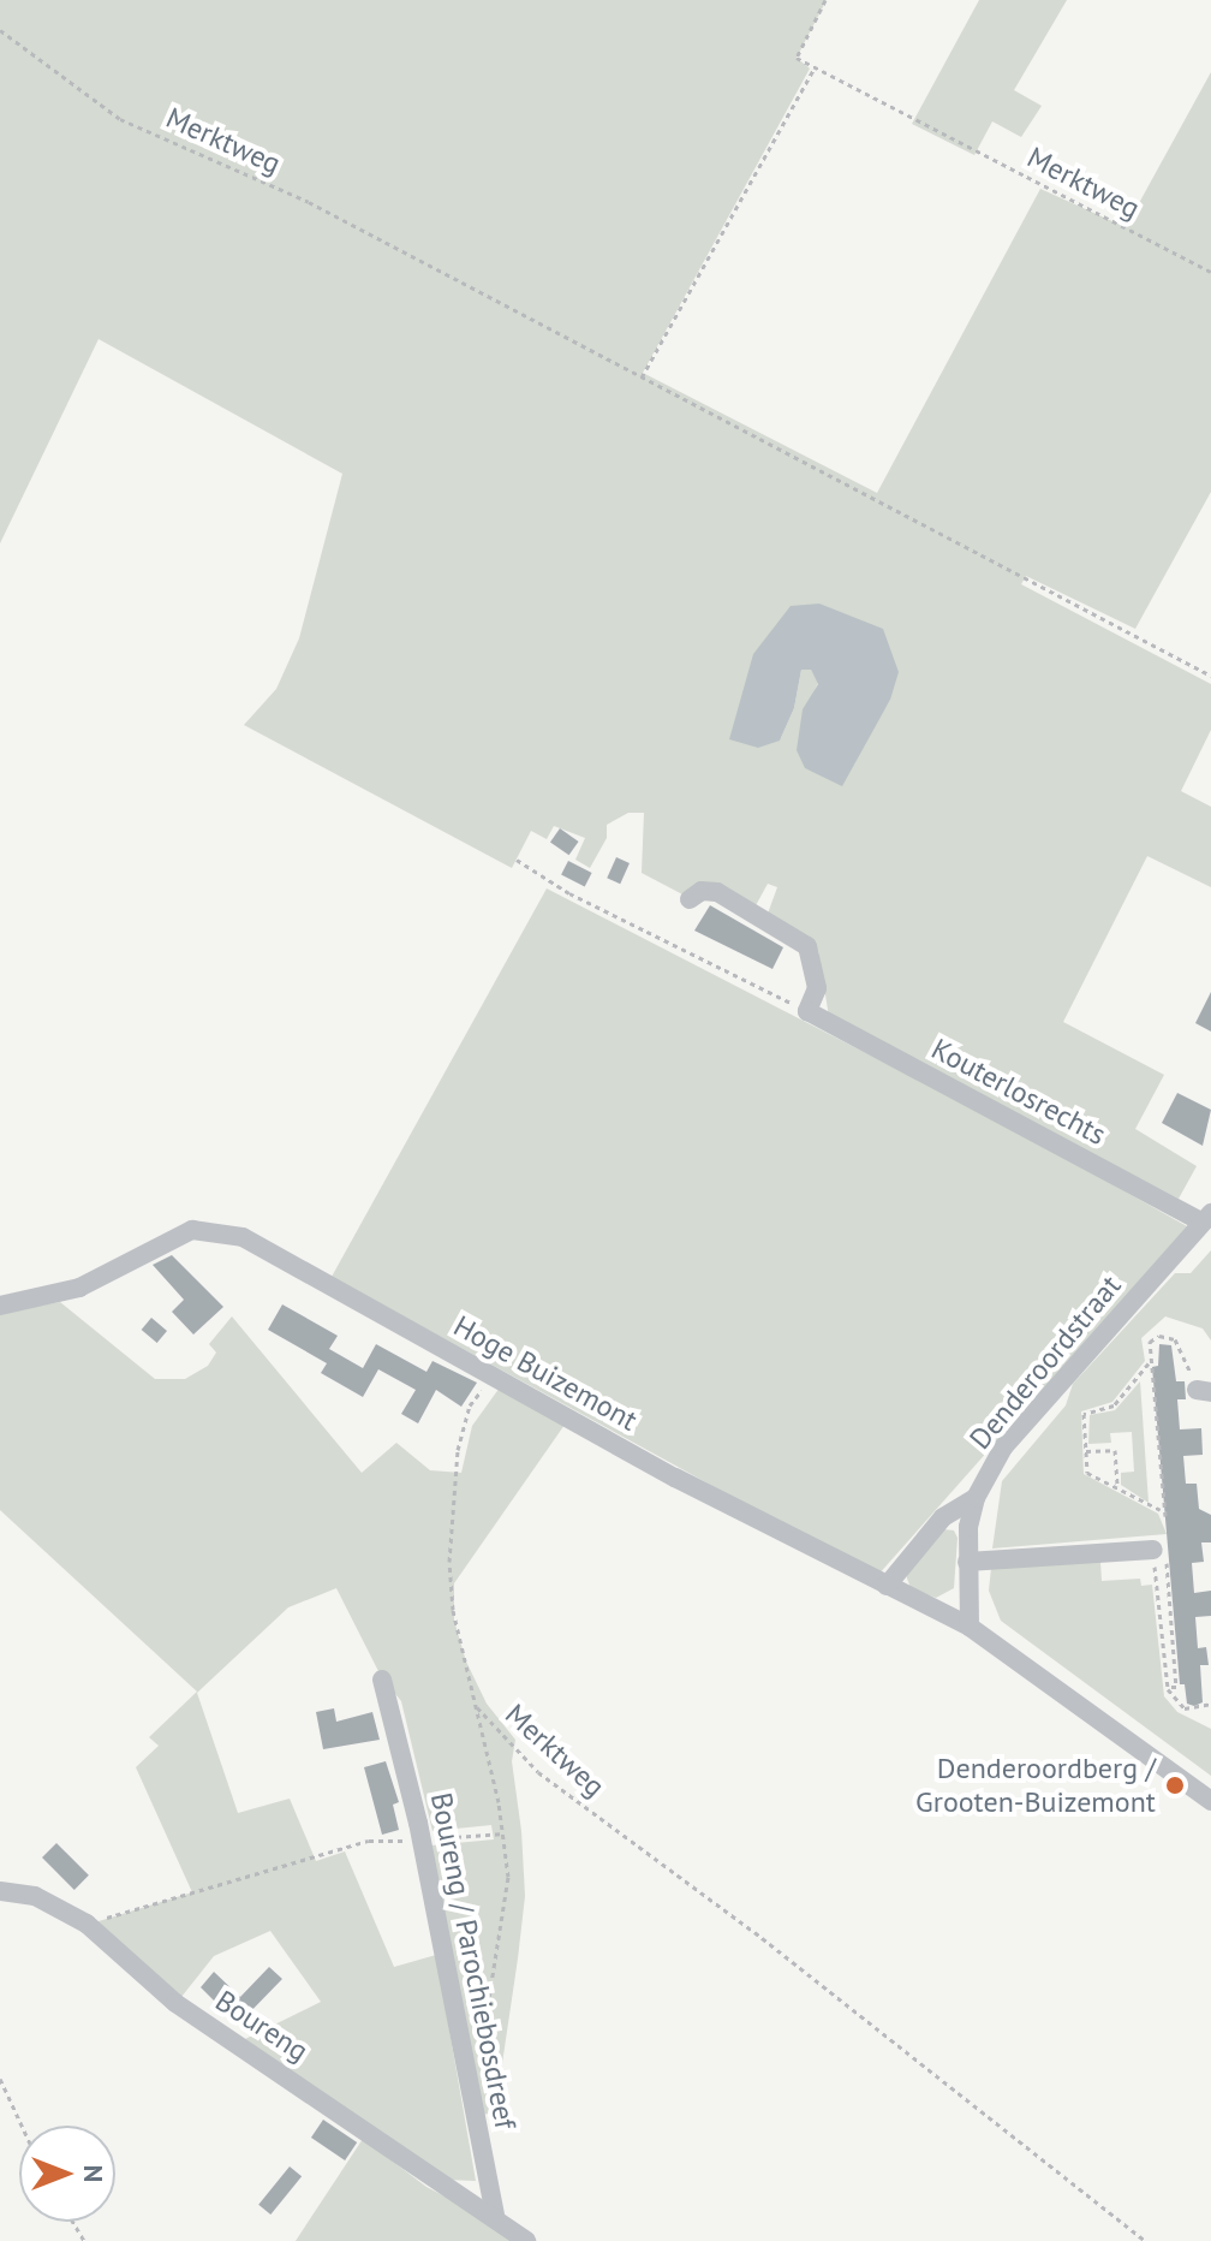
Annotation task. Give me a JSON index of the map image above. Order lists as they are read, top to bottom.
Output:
{
  "streets": {
    "street": [
      "Kouterlosrechts",
      "Denderoordstraat",
      "Hoge Buizemont",
      "Boureng / Parochiebosdreef",
      "Boureng"
    ],
    "path": ["Merktweg"]
  },
  "crossings": [
    ["Kouterlosrechts", "Denderoordstraat"],
    ["Denderoordstraat", "Hoge Buizemont"],
    ["Boureng / Parochiebosdreef", "Boureng"]
  ],
  "places": ["Denderoordberg / Grooten-Buizemont"],
  "north": "right"
}
